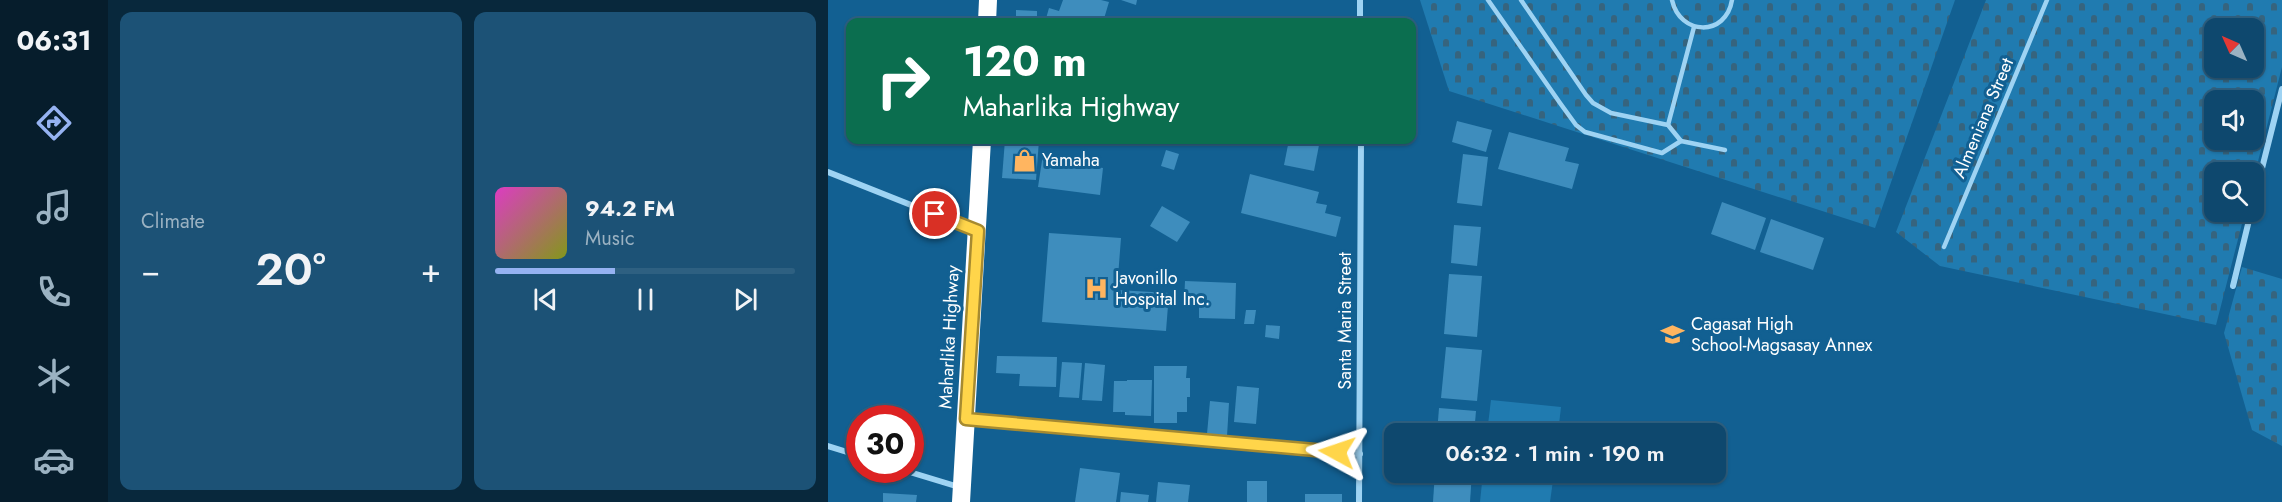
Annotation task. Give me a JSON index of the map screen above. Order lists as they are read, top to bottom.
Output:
{
  "streets": {
    "highway": ["Maharlika Highway"],
    "street": ["Santa Maria Street"],
    "lane": ["Almeniana Street"]
  },
  "places": {
    "shop": ["Yamaha"],
    "hospital": ["Javonillo Hospital Inc."],
    "school or university": ["Cagasat High School-Magsasay Annex"]
  },
  "north": "top left",
  "page": {
    "tabs": "06:31",
    "tile": "Climate",
    "turn": ["120 m", "Maharlika Highway"],
    "song": ["94.2 FM", "Music"],
    "heat": ["−", "20°", "+"],
    "limit": "30",
    "trip": "06:32 · 1 min · 190 m"
  }
}
